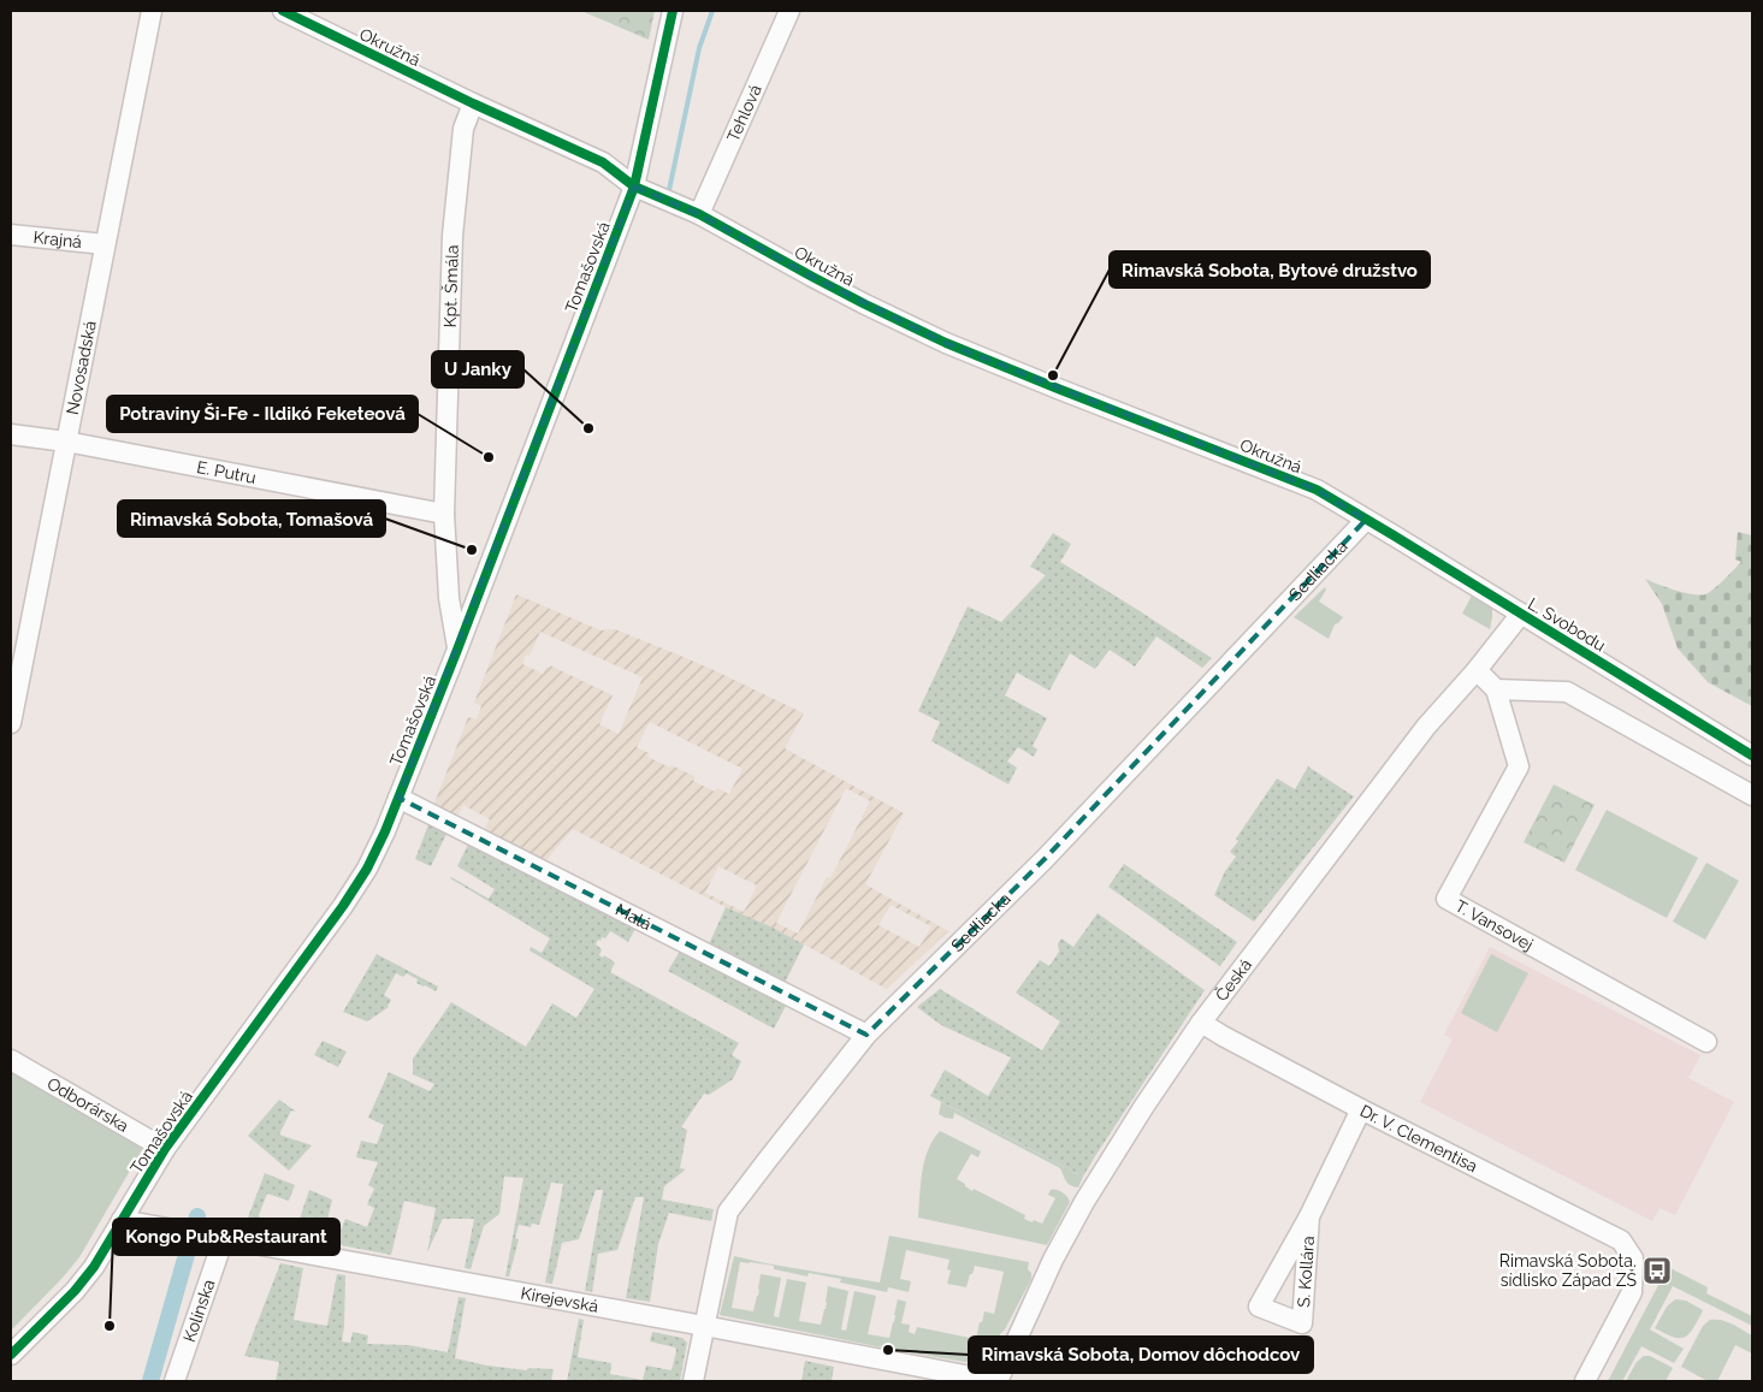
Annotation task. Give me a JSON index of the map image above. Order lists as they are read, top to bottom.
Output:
{
  "streets": {
    "street": [
      "Okružná",
      "Tehlová",
      "Krajná",
      "Tomašovská",
      "Kpt. Šmála",
      "Novosadská",
      "E. Putru",
      "Sedliacka",
      "L. Svobodu",
      "Malá",
      "T. Vansovej",
      "Česká",
      "Odborárska",
      "Dr. V. Clementisa",
      "S. Kollára",
      "Kirejevská",
      "Kolínska"
    ]
  },
  "crossings": [
    ["Okružná", "Tehlová"],
    ["Okružná", "Tomašovská"],
    ["Okružná", "Kpt. Šmála"],
    ["Okružná", "Sedliacka"],
    ["Okružná", "L. Svobodu"],
    ["Krajná", "Novosadská"],
    ["Tomašovská", "Kpt. Šmála"],
    ["Tomašovská", "Malá"],
    ["Tomašovská", "Odborárska"],
    ["Tomašovská", "Kirejevská"],
    ["Kpt. Šmála", "E. Putru"],
    ["Novosadská", "E. Putru"],
    ["Sedliacka", "L. Svobodu"],
    ["Sedliacka", "Malá"],
    ["Sedliacka", "Kirejevská"],
    ["L. Svobodu", "Česká"],
    ["T. Vansovej", "Česká"],
    ["Česká", "Dr. V. Clementisa"],
    ["Česká", "Kirejevská"],
    ["Dr. V. Clementisa", "S. Kollára"],
    ["Kirejevská", "Kolínska"]
  ],
  "places": {
    "other": [
      "Rimavská Sobota, Bytové družstvo",
      "U Janky",
      "Potraviny Ši-Fe - Ildikó Feketeová",
      "Rimavská Sobota, Tomašová",
      "Kongo Pub&Restaurant",
      "Rimavská Sobota, Domov dôchodcov"
    ],
    "bus stop": ["Rimavská Sobota, sídlisko Západ ZŠ"]
  }
}
